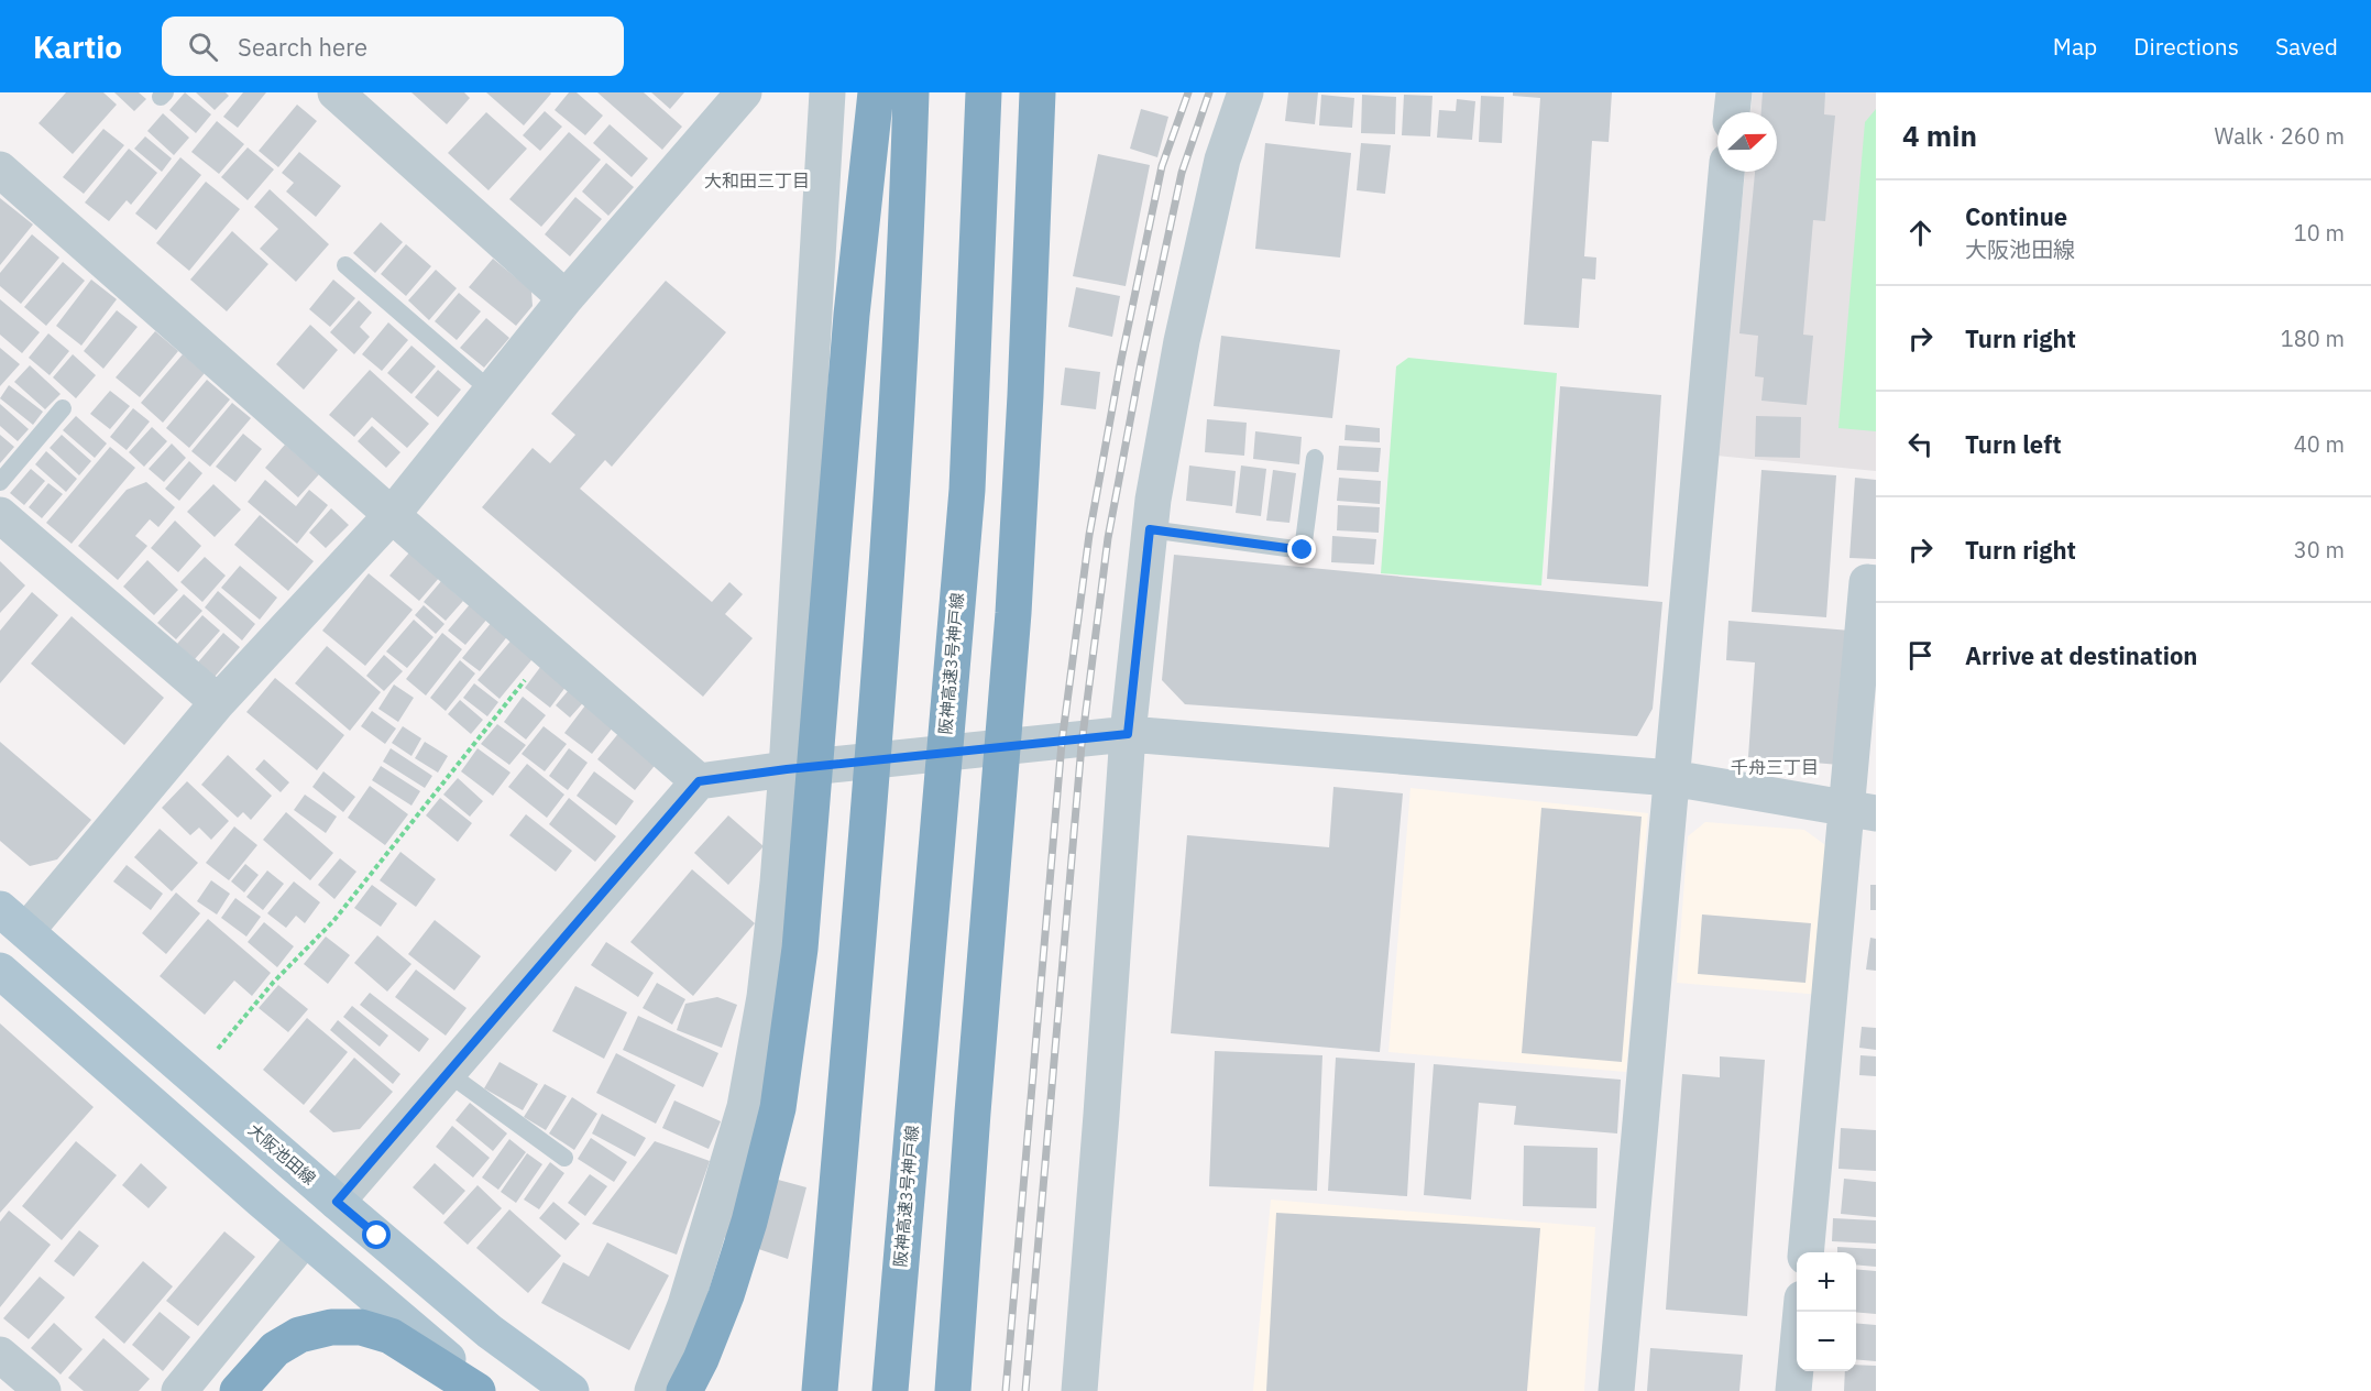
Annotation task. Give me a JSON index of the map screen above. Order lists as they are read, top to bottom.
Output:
{
  "streets": {
    "highway": ["阪神高速3号神戸線"],
    "main road": ["大阪池田線"]
  },
  "districts": ["大和田三丁目", "千舟三丁目"],
  "north": "right",
  "page": {
    "header": "Kartio",
    "search": "Search here",
    "nav": ["Map", "Directions", "Saved"],
    "heading": ["4 min", "Walk · 260 m"],
    "list": [
      ["Continue", "大阪池田線", "10 m"],
      ["Turn right", "180 m"],
      ["Turn left", "40 m"],
      ["Turn right", "30 m"],
      "Arrive at destination"
    ],
    "map_buttons": ["+", "−"]
  }
}
